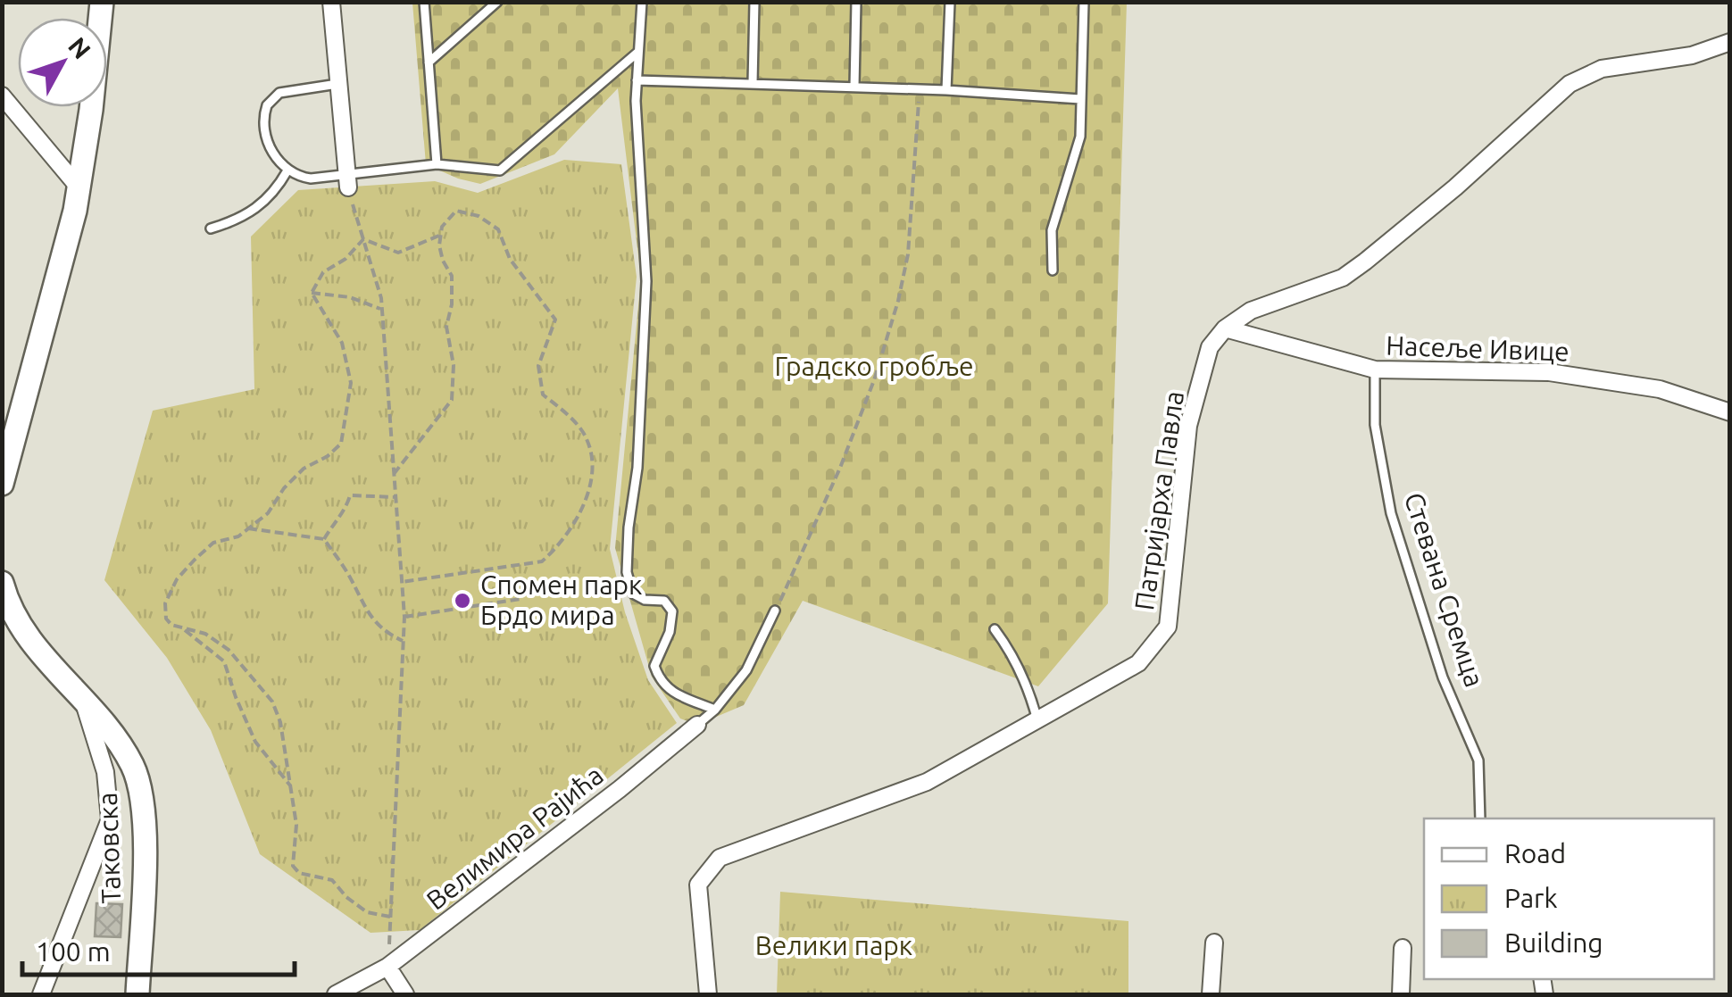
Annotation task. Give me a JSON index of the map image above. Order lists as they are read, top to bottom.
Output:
{
  "streets": {
    "street": [
      "Насеље Ивице",
      "Патријарха Павла",
      "Велимира Рајића",
      "Таковска"
    ],
    "lane": ["Стевана Сремца"]
  },
  "crossings": [
    ["Насеље Ивице", "Патријарха Павла"],
    ["Насеље Ивице", "Стевана Сремца"]
  ],
  "parks": ["Градско гробље", "Велики парк"],
  "places": ["Спомен парк Брдо мира"],
  "legend": ["Road", "Park", "Building"],
  "scale_bar": "100 m",
  "north": "top right"
}
